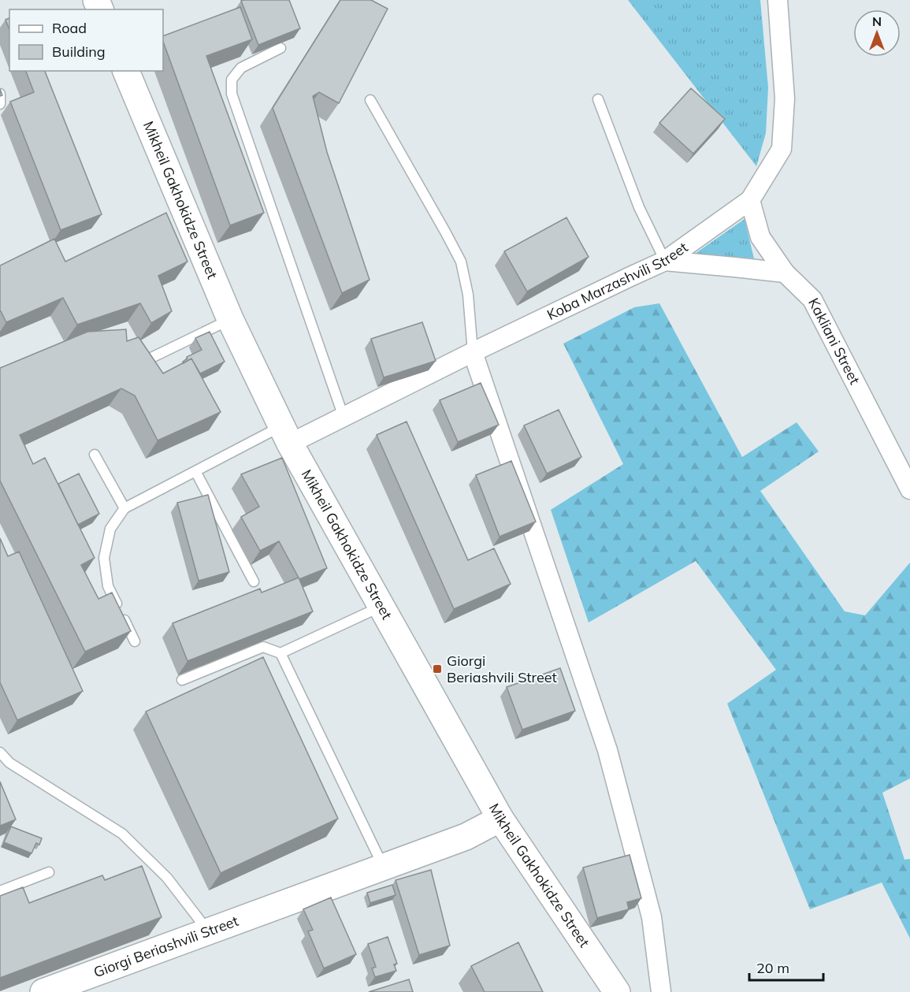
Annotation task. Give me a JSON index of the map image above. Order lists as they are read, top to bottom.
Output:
{
  "streets": {
    "main road": ["Mikheil Gakhokidze Street", "Giorgi Beriashvili Street"],
    "street": ["Koba Marzashvili Street", "Kakliani Street"]
  },
  "crossings": [
    ["Mikheil Gakhokidze Street", "Koba Marzashvili Street"],
    ["Mikheil Gakhokidze Street", "Giorgi Beriashvili Street"],
    ["Koba Marzashvili Street", "Kakliani Street"]
  ],
  "places": {
    "transit": ["Giorgi Beriashvili Street"]
  },
  "legend": ["Road", "Building"],
  "scale_bar": "20 m",
  "north": "top"
}
